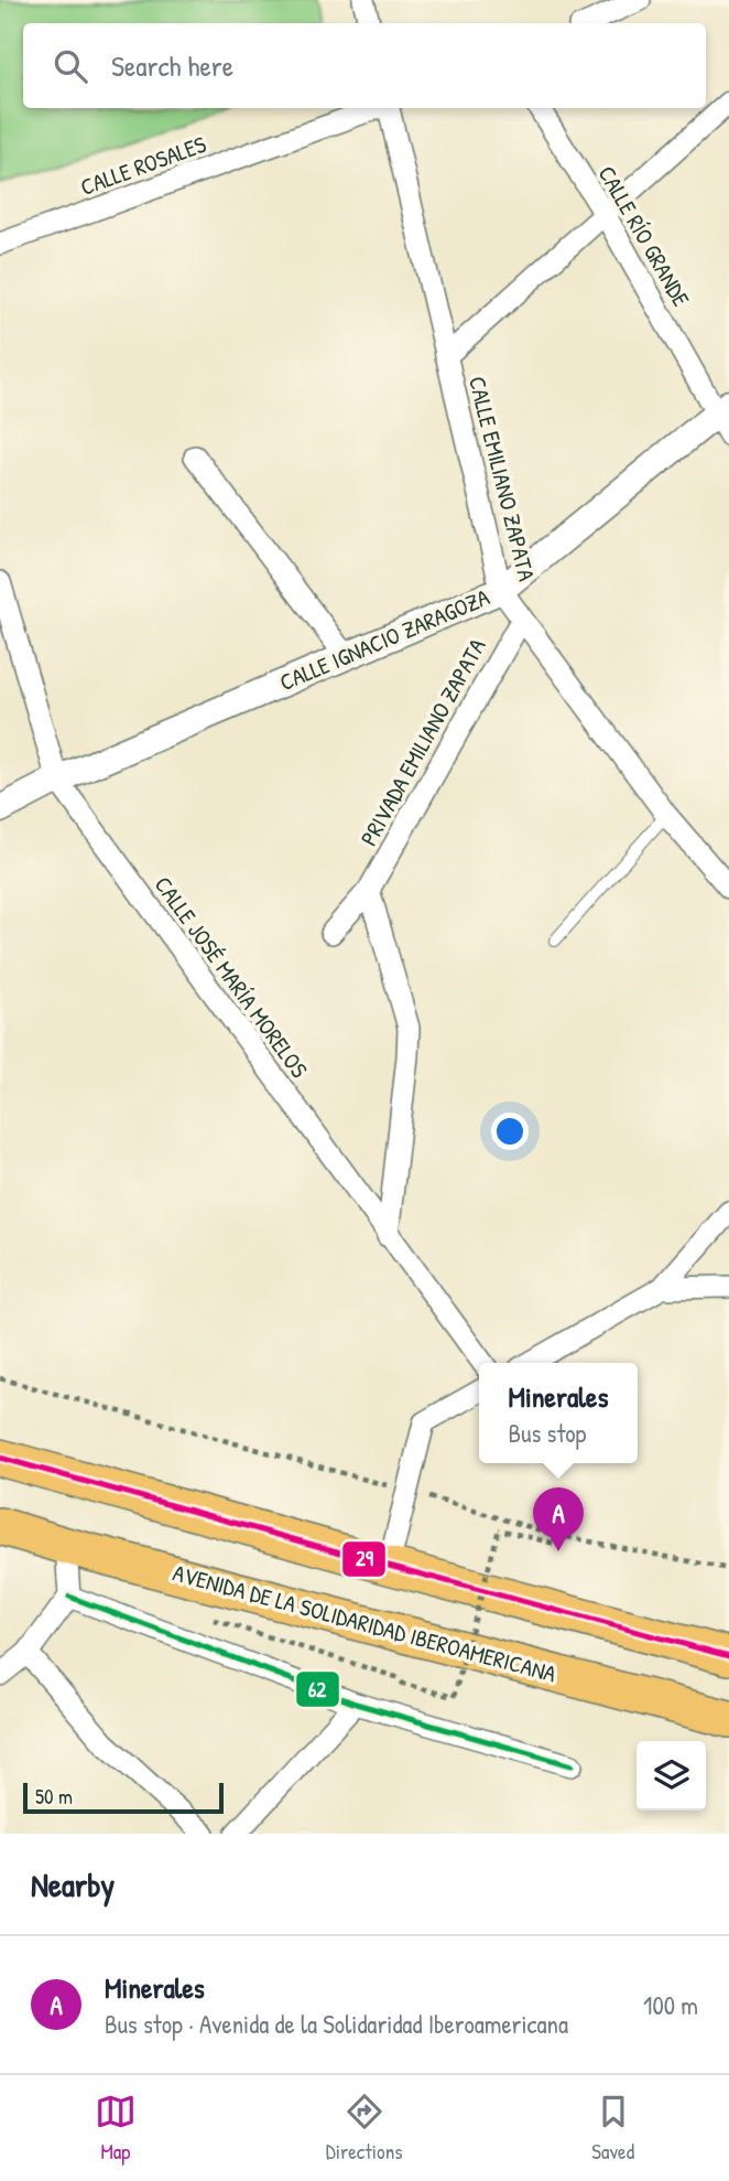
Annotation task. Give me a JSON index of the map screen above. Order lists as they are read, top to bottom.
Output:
{
  "streets": {
    "highway": ["AVENIDA DE LA SOLIDARIDAD IBEROAMERICANA"],
    "street": [
      "CALLE ROSALES",
      "CALLE RÍO GRANDE",
      "CALLE EMILIANO ZAPATA",
      "CALLE IGNACIO ZARAGOZA",
      "PRIVADA EMILIANO ZAPATA",
      "CALLE JOSÉ MARÍA MORELOS"
    ]
  },
  "crossings": [
    ["CALLE RÍO GRANDE", "CALLE IGNACIO ZARAGOZA"],
    ["CALLE EMILIANO ZAPATA", "CALLE IGNACIO ZARAGOZA"],
    ["CALLE EMILIANO ZAPATA", "PRIVADA EMILIANO ZAPATA"],
    ["CALLE IGNACIO ZARAGOZA", "CALLE JOSÉ MARÍA MORELOS"]
  ],
  "lines": ["transit line 29", "transit line 62"],
  "scale_bar": "50 m",
  "page": {
    "search": "Search here",
    "popup": ["Minerales", "Bus stop"],
    "pins": "A",
    "scale": "50 m",
    "heading": "Nearby",
    "list": [
      {
        "mark": "A",
        "name": "Minerales",
        "note": "Bus stop · Avenida de la Solidaridad Iberoamericana",
        "value": "100 m"
      }
    ],
    "nav": ["Map", "Directions", "Saved"]
  }
}
